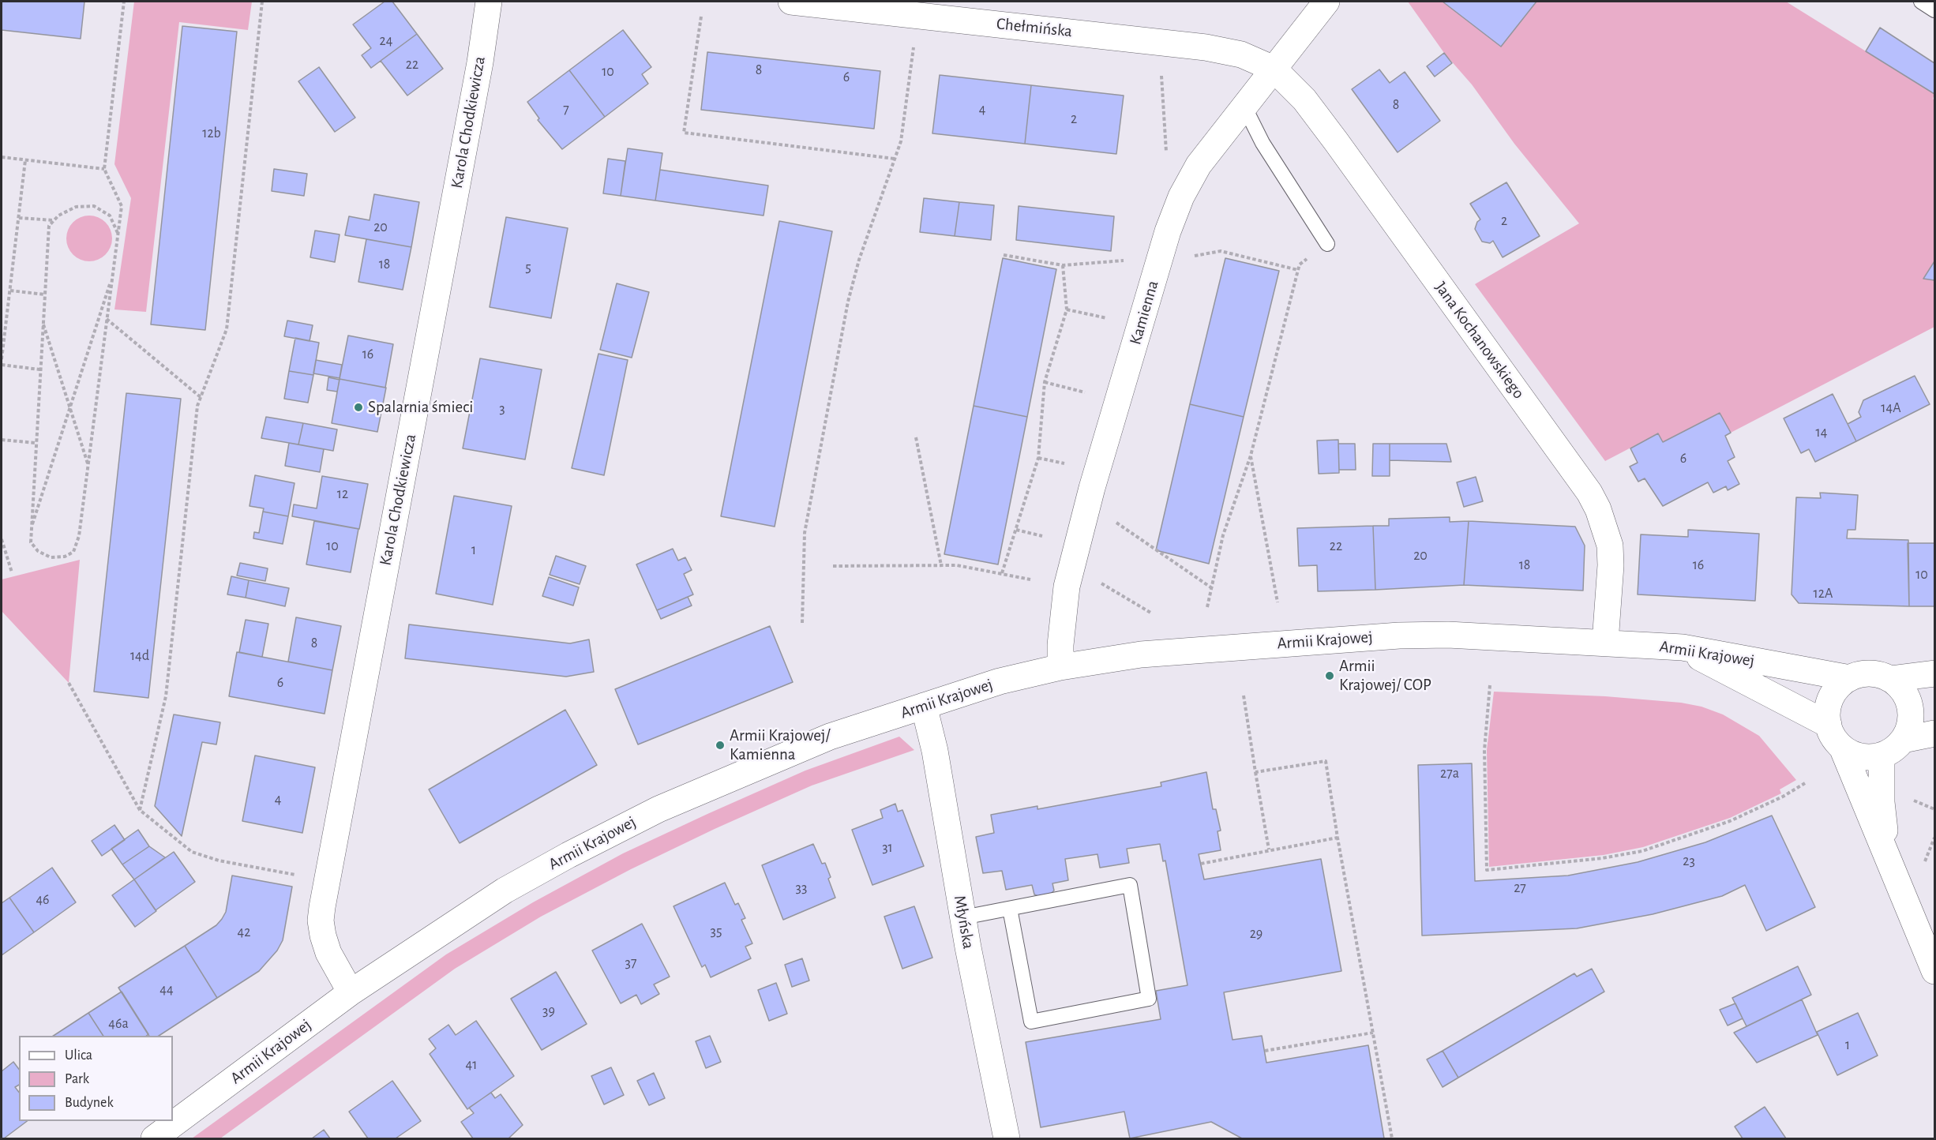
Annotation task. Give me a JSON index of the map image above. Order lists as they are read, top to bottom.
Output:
{
  "streets": {
    "street": [
      "Chełmińska",
      "Karola Chodkiewicza",
      "Kamienna",
      "Jana Kochanowskiego",
      "Armii Krajowej",
      "Młyńska"
    ]
  },
  "crossings": [
    ["Chełmińska", "Kamienna"],
    ["Chełmińska", "Jana Kochanowskiego"],
    ["Karola Chodkiewicza", "Armii Krajowej"],
    ["Kamienna", "Jana Kochanowskiego"],
    ["Kamienna", "Armii Krajowej"],
    ["Jana Kochanowskiego", "Armii Krajowej"],
    ["Armii Krajowej", "Młyńska"]
  ],
  "places": ["Spalarnia śmieci", "Armii Krajowej/ COP", "Armii Krajowej/ Kamienna"],
  "house_numbers": [
    "24",
    "22",
    "8",
    "10",
    "6",
    "8",
    "7",
    "4",
    "2",
    "12b",
    "2",
    "20",
    "18",
    "5",
    "16",
    "14A",
    "3",
    "14",
    "6",
    "12",
    "10",
    "22",
    "1",
    "20",
    "18",
    "16",
    "10",
    "12A",
    "8",
    "14d",
    "6",
    "27a",
    "4",
    "31",
    "23",
    "33",
    "27",
    "46",
    "35",
    "42",
    "29",
    "37",
    "44",
    "39",
    "46a",
    "1",
    "41"
  ],
  "legend": ["Ulica", "Park", "Budynek"]
}
